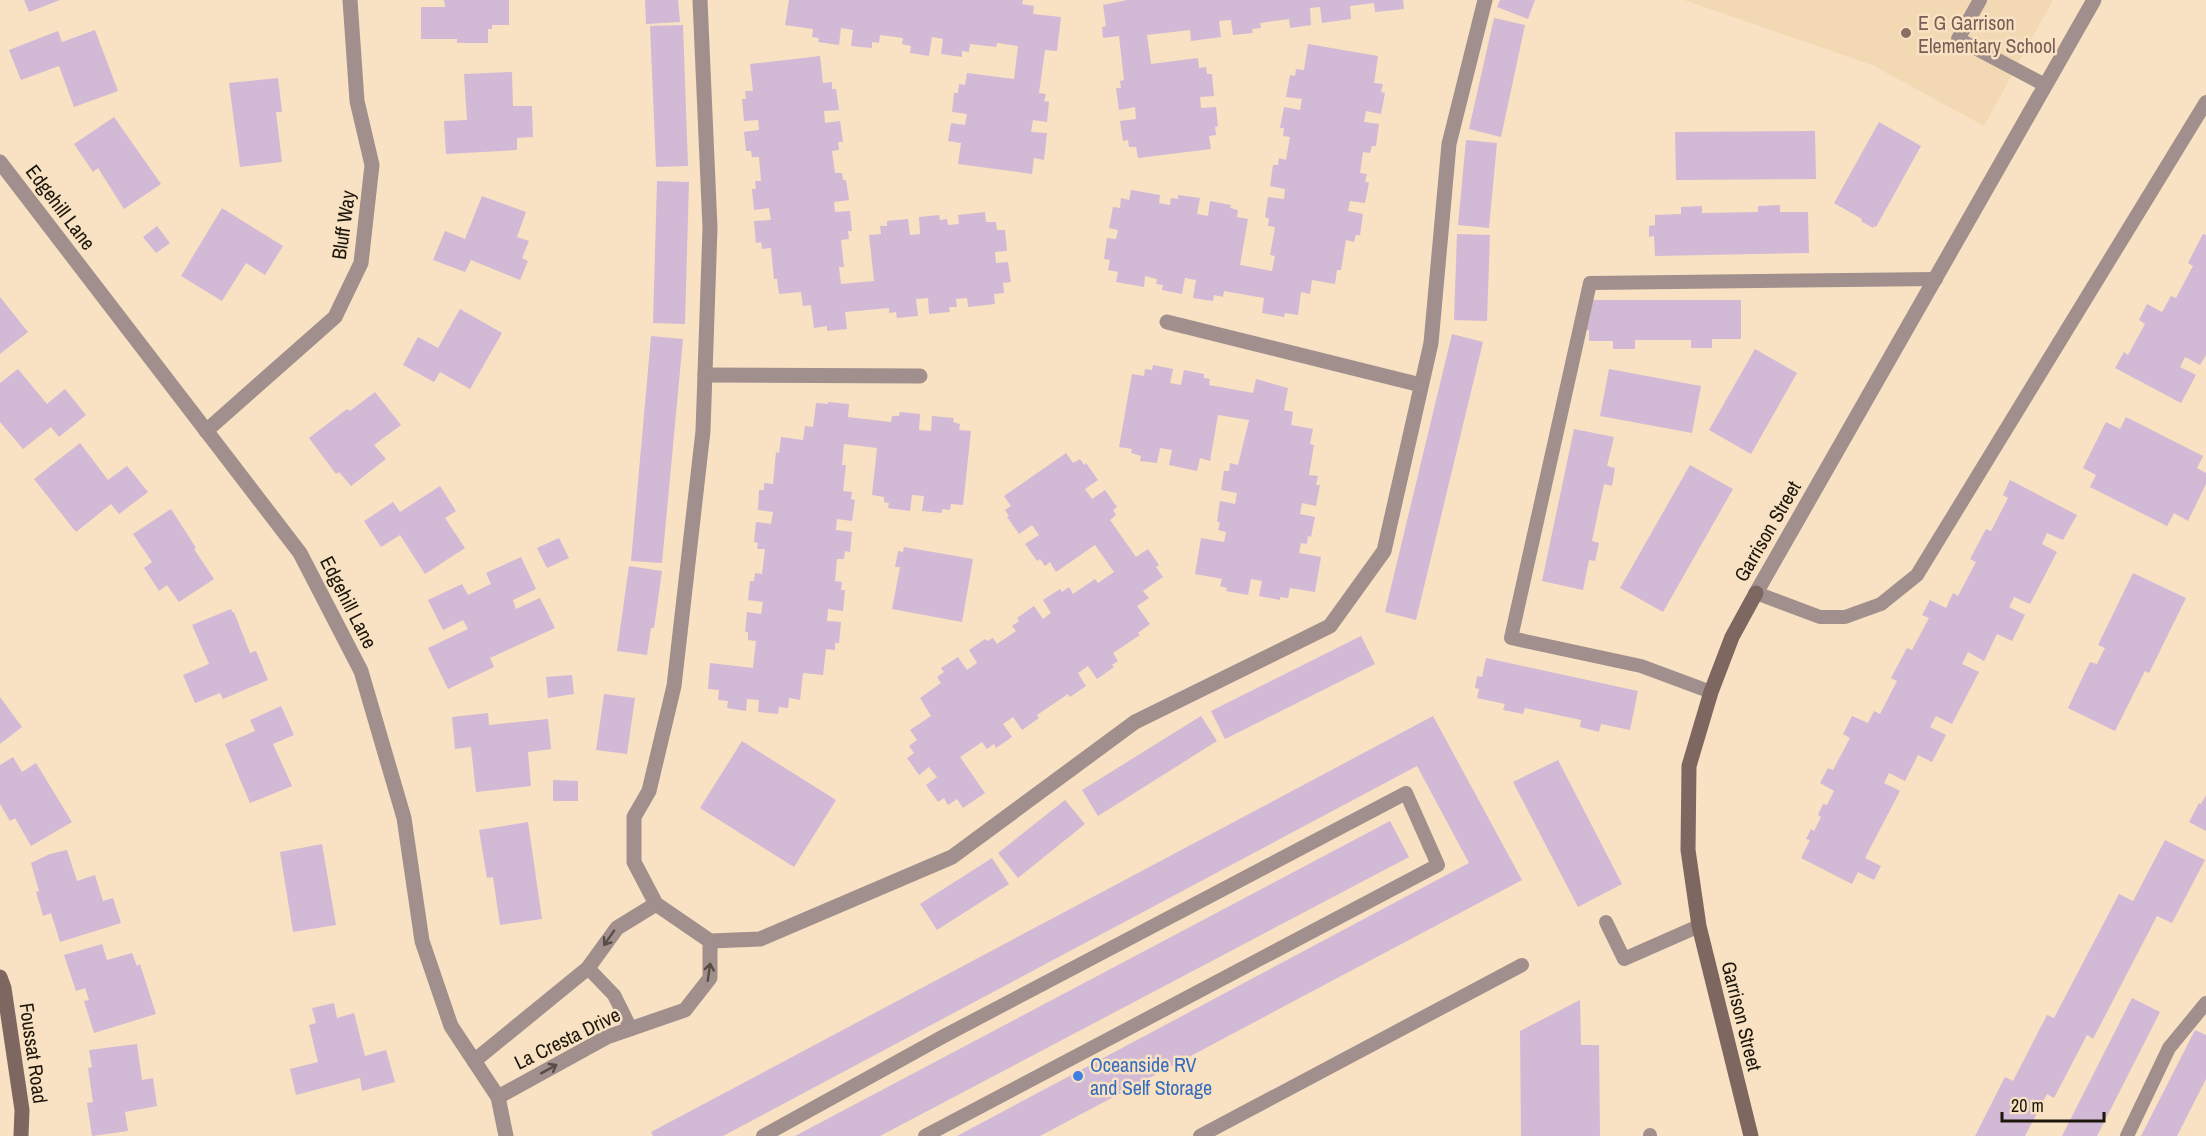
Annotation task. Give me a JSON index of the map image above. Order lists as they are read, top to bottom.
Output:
{
  "streets": {
    "street": [
      "Edgehill Lane",
      "Bluff Way",
      "Garrison Street",
      "La Cresta Drive",
      "Foussat Road"
    ]
  },
  "crossings": [
    ["Edgehill Lane", "Bluff Way"],
    ["Edgehill Lane", "La Cresta Drive"]
  ],
  "places": ["E G Garrison Elementary School", "Oceanside RV and Self Storage"],
  "scale_bar": "20 m"
}
